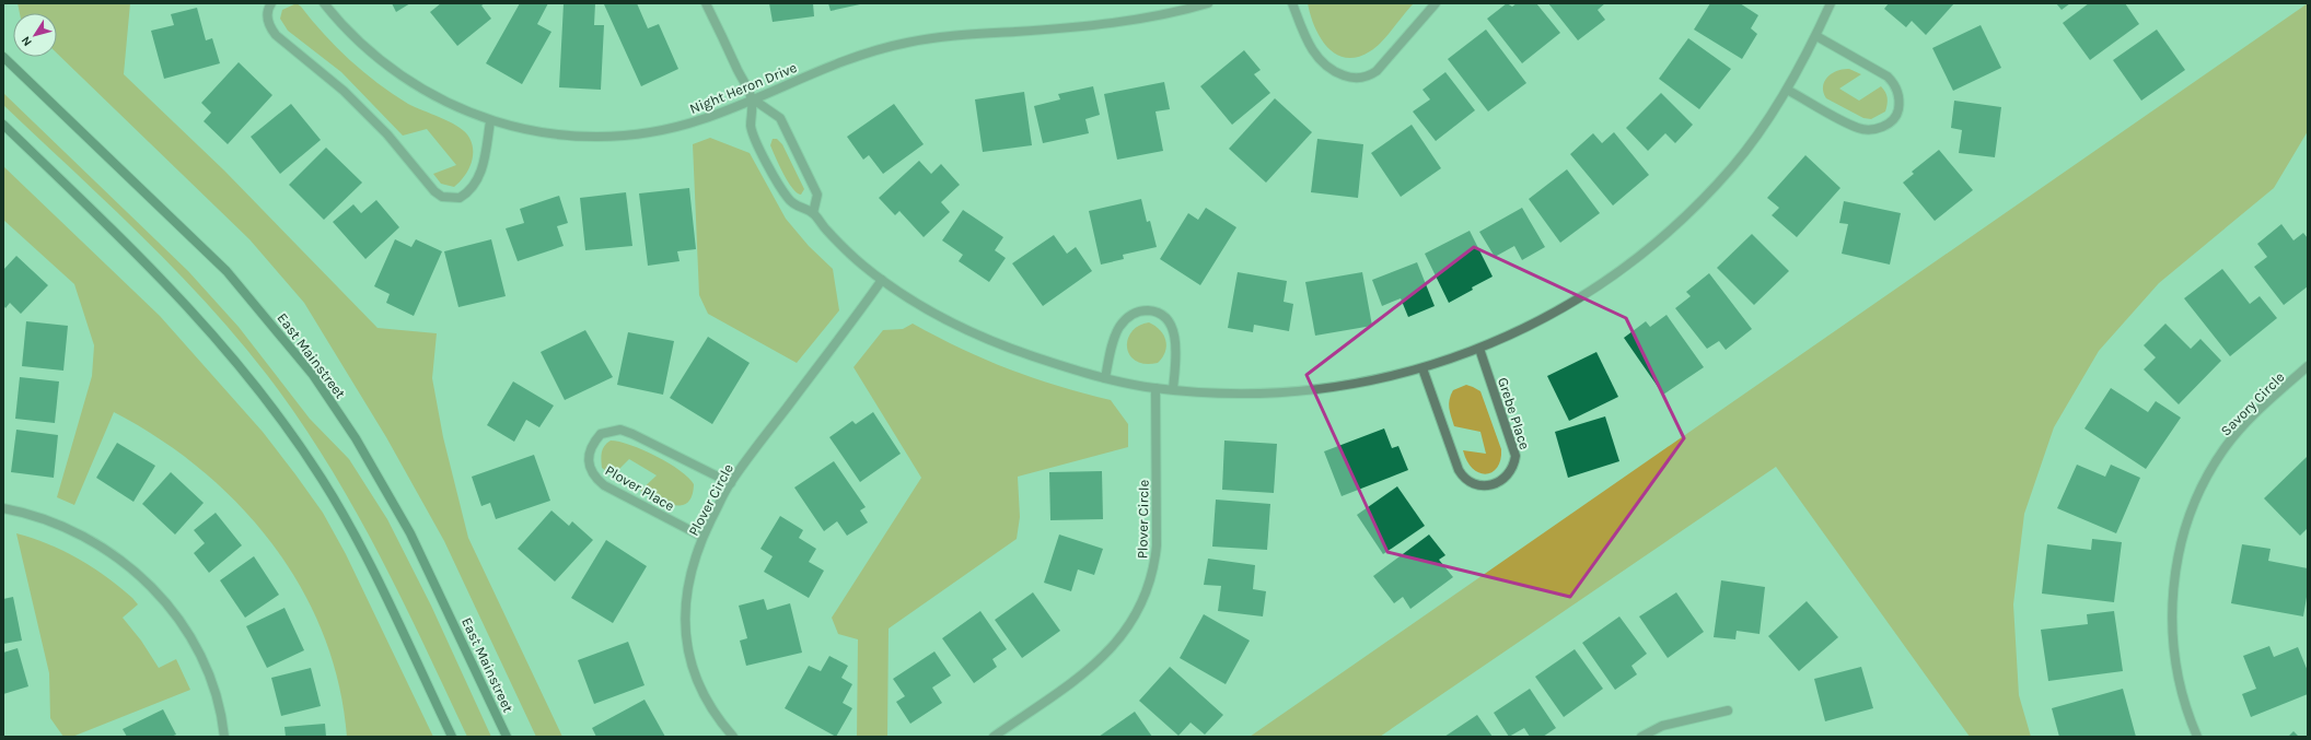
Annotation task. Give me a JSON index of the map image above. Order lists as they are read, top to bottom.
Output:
{
  "streets": {
    "main road": ["East Mainstreet"],
    "street": [
      "Night Heron Drive",
      "Savory Circle",
      "Grebe Place",
      "Plover Place",
      "Plover Circle"
    ]
  },
  "crossings": [
    ["Plover Place", "Plover Circle"]
  ],
  "north": "bottom left"
}
